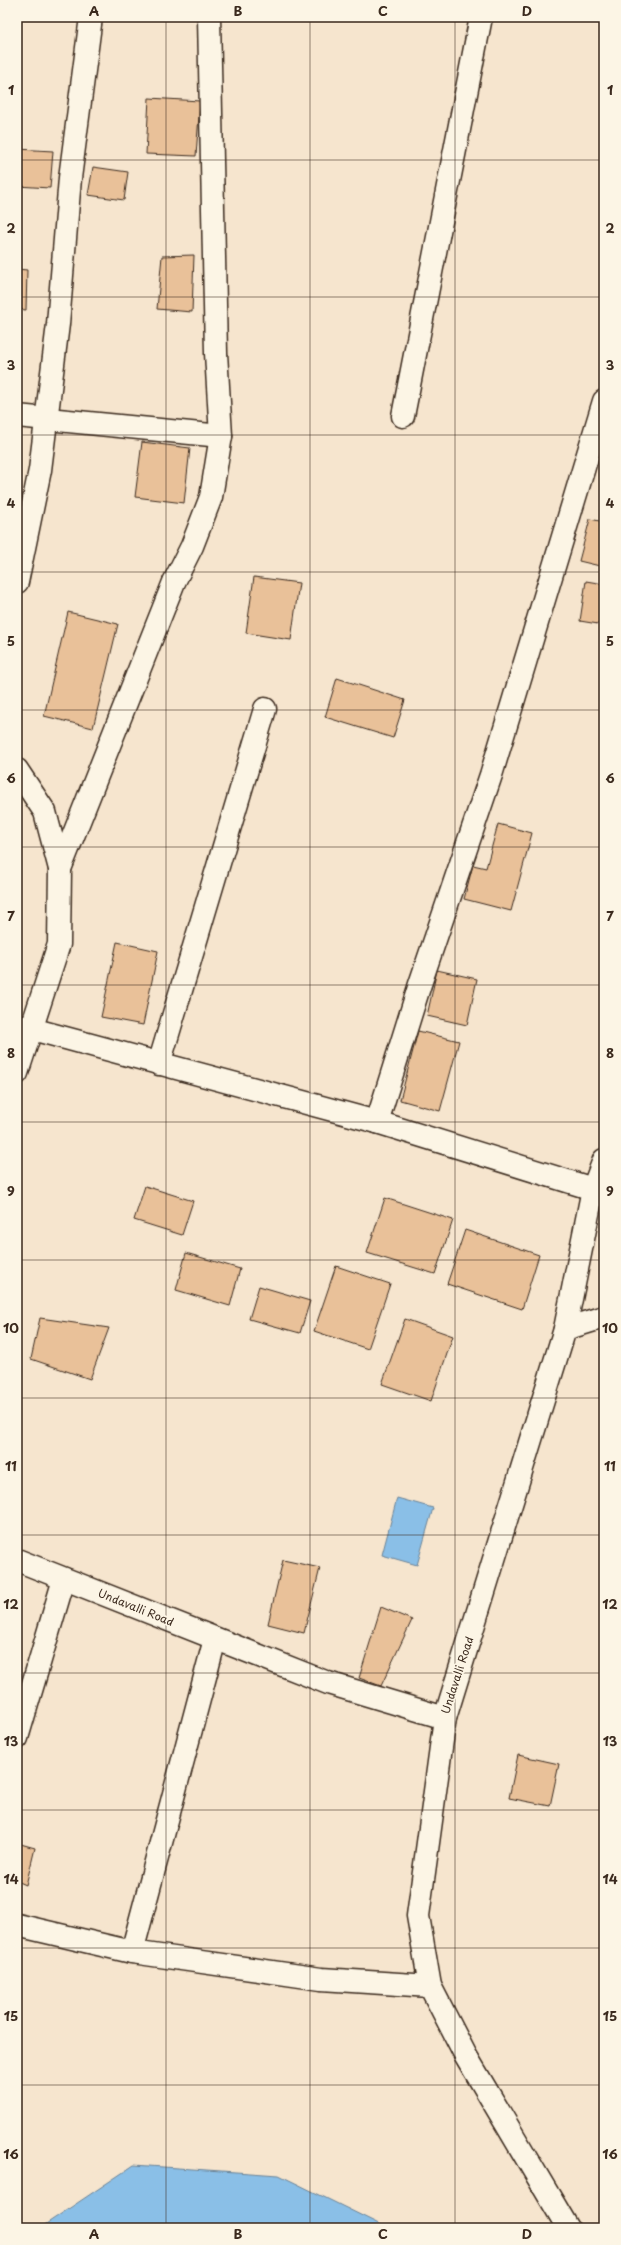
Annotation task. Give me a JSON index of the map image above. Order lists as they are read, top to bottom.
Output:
{
  "streets": {
    "street": ["Undavalli Road"]
  },
  "grid": {
    "columns": [
      "A",
      "B",
      "C",
      "D"
    ],
    "rows": [
      "1",
      "2",
      "3",
      "4",
      "5",
      "6",
      "7",
      "8",
      "9",
      "10",
      "11",
      "12",
      "13",
      "14",
      "15",
      "16"
    ]
  }
}
